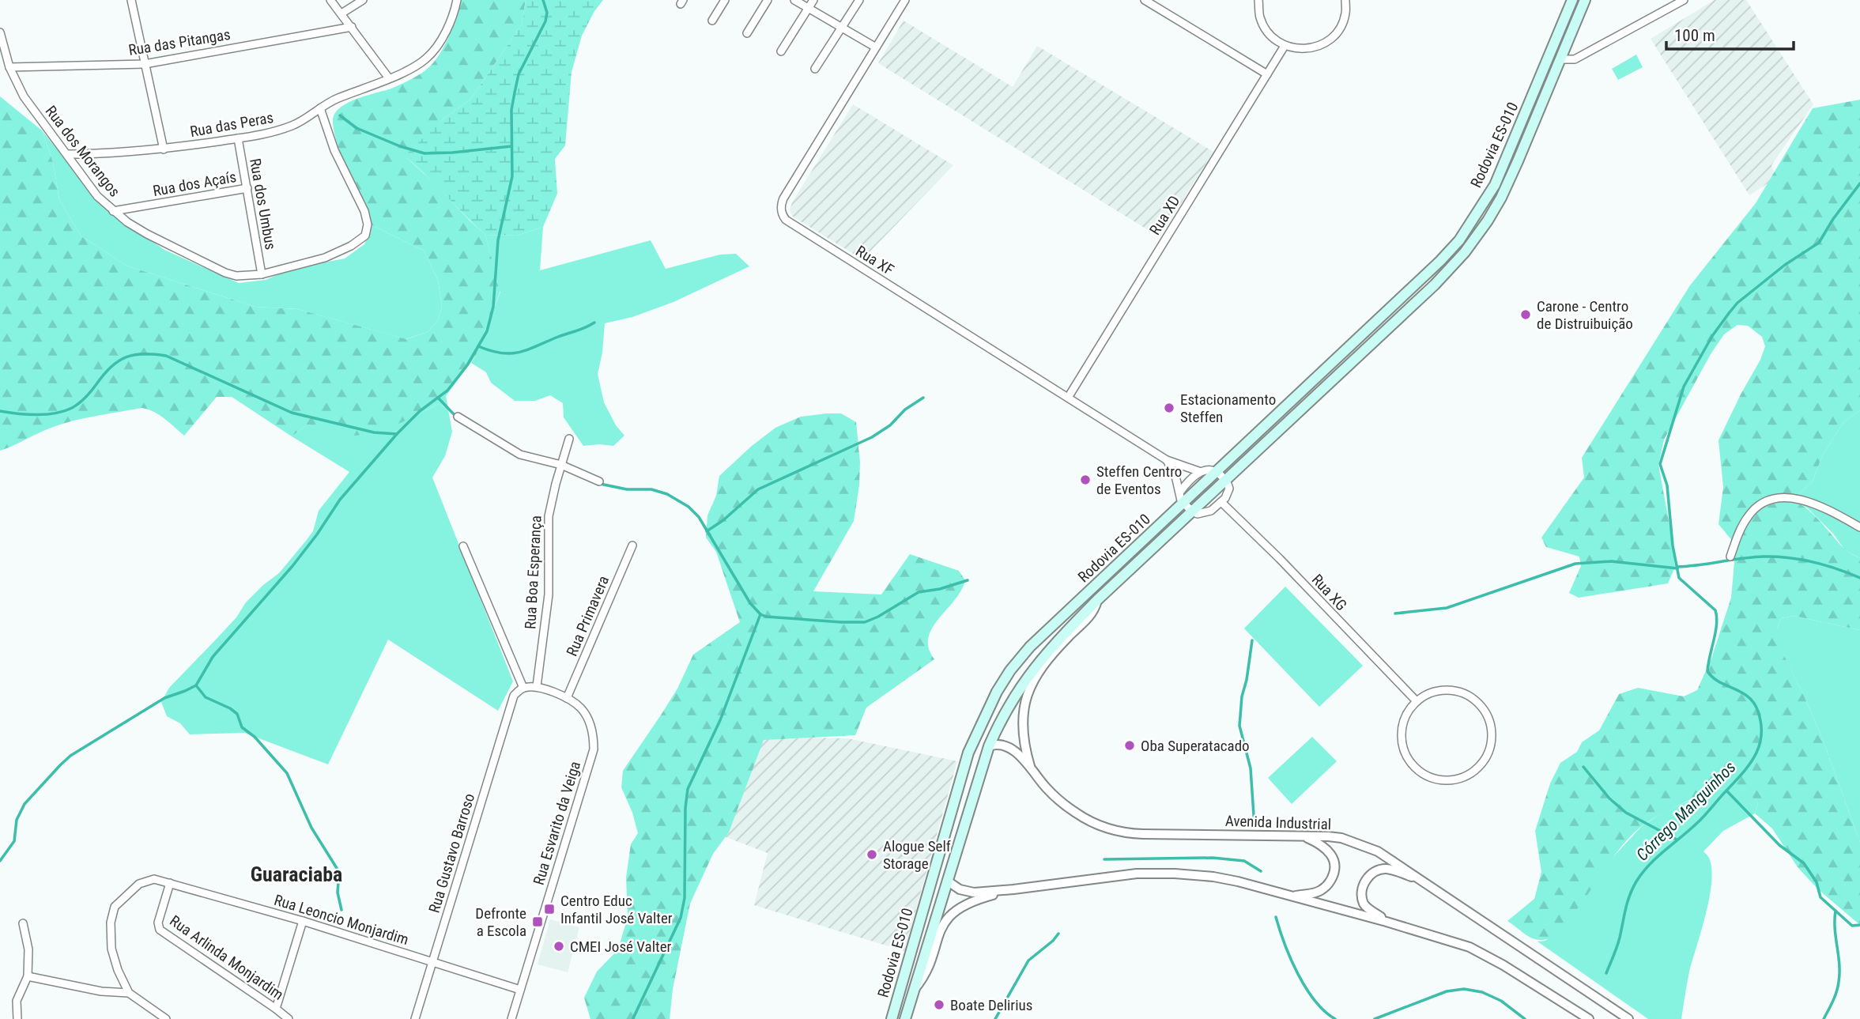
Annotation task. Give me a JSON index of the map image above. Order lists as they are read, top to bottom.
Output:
{
  "streets": {
    "main road": ["Rodovia ES-010"],
    "street": [
      "Rua das Pitangas",
      "Rua das Peras",
      "Rua dos Morangos",
      "Rua dos Açaís",
      "Rua dos Umbus",
      "Rua XD",
      "Rua XF",
      "Rua Boa Esperança",
      "Rua XG",
      "Rua Primavera",
      "Avenida Industrial",
      "Rua Esvarito da Veiga",
      "Rua Gustavo Barroso",
      "Rua Leoncio Monjardim",
      "Rua Arlinda Monjardim"
    ]
  },
  "crossings": [
    ["Rua das Pitangas", "Rua dos Morangos"],
    ["Rua das Peras", "Rua dos Morangos"],
    ["Rua das Peras", "Rua dos Umbus"],
    ["Rodovia ES-010", "Rua XF"],
    ["Rodovia ES-010", "Avenida Industrial"],
    ["Rua dos Morangos", "Rua dos Açaís"],
    ["Rua dos Morangos", "Rua dos Umbus"],
    ["Rua dos Açaís", "Rua dos Umbus"],
    ["Rua XD", "Rua XF"],
    ["Rua Boa Esperança", "Rua Esvarito da Veiga"],
    ["Rua Primavera", "Rua Esvarito da Veiga"],
    ["Rua Esvarito da Veiga", "Rua Gustavo Barroso"],
    ["Rua Esvarito da Veiga", "Rua Leoncio Monjardim"],
    ["Rua Gustavo Barroso", "Rua Leoncio Monjardim"],
    ["Rua Leoncio Monjardim", "Rua Arlinda Monjardim"]
  ],
  "districts": ["Guaraciaba"],
  "water": ["Córrego Manguinhos"],
  "places": {
    "other": [
      "Carone - Centro de Distruibuição",
      "Estacionamento Steffen",
      "Steffen Centro de Eventos",
      "Oba Superatacado",
      "Alogue Self Storage",
      "CMEI José Valter",
      "Boate Delirius"
    ],
    "transit": ["Centro Educ Infantil José Valter", "Defronte a Escola"]
  },
  "scale_bar": "100 m"
}
